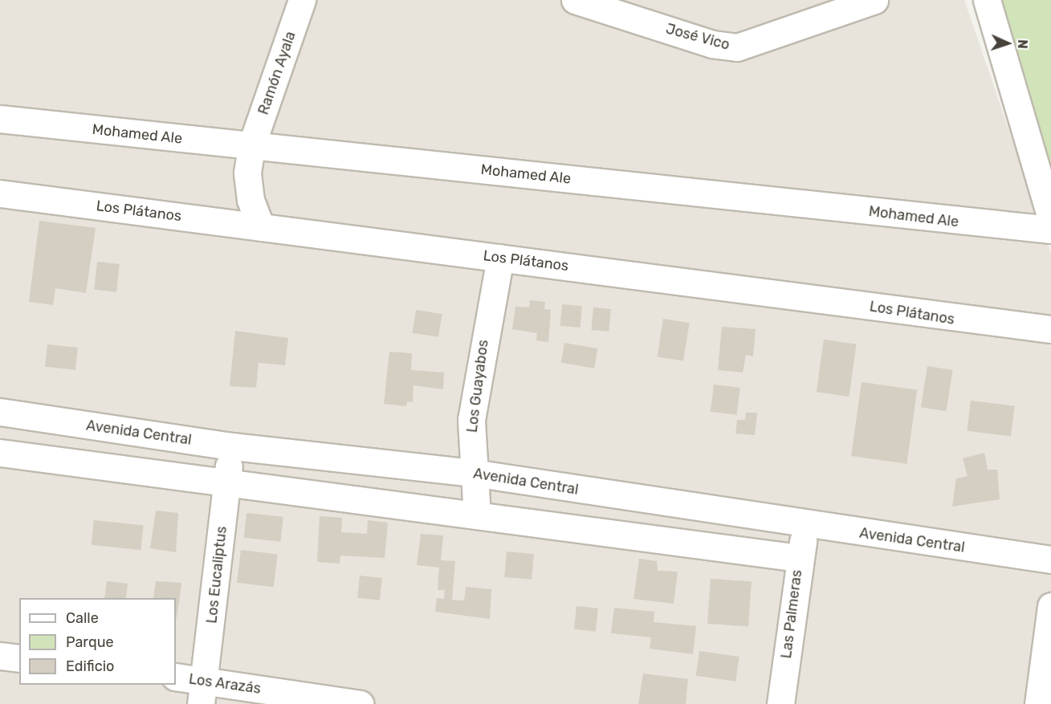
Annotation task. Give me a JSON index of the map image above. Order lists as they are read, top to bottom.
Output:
{
  "streets": {
    "street": [
      "José Vico",
      "Ramón Ayala",
      "Mohamed Ale",
      "Los Plátanos",
      "Los Guayabos",
      "Avenida Central",
      "Los Eucaliptus",
      "Las Palmeras",
      "Los Arazás"
    ]
  },
  "crossings": [
    ["Ramón Ayala", "Mohamed Ale"],
    ["Ramón Ayala", "Los Plátanos"],
    ["Los Plátanos", "Los Guayabos"],
    ["Los Guayabos", "Avenida Central"],
    ["Avenida Central", "Los Eucaliptus"],
    ["Avenida Central", "Las Palmeras"],
    ["Los Eucaliptus", "Los Arazás"]
  ],
  "legend": ["Calle", "Parque", "Edificio"],
  "north": "right"
}
